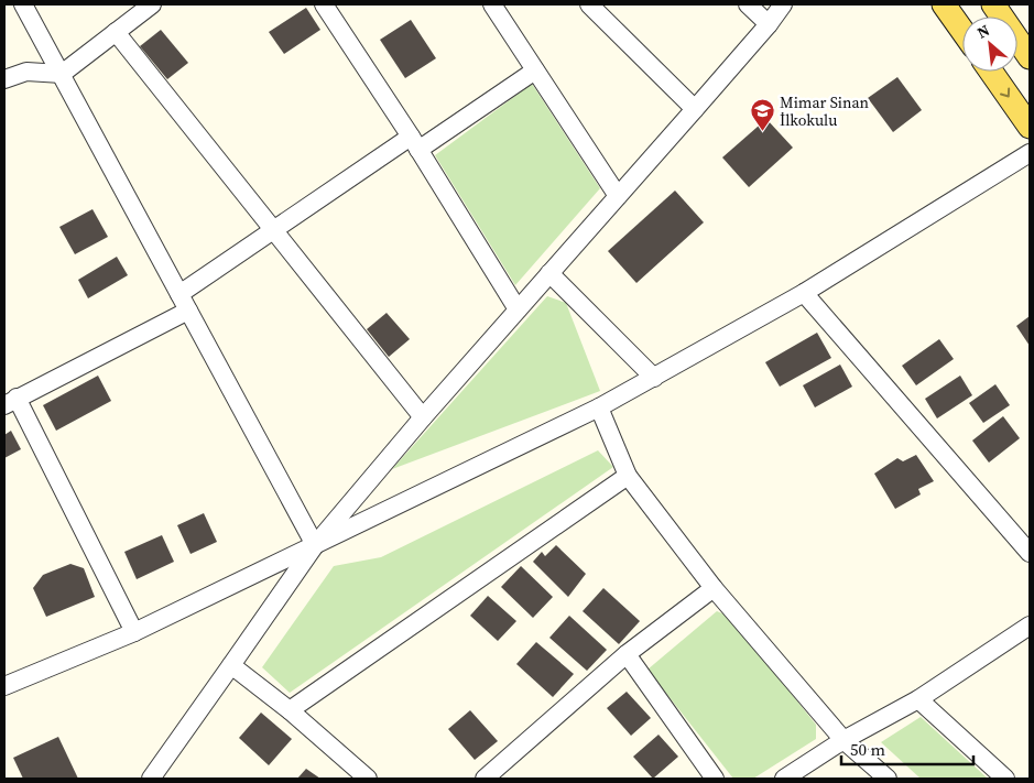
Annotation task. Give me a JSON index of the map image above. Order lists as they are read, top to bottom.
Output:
{
  "places": {
    "school or university": ["Mimar Sinan İlkokulu"]
  },
  "scale_bar": "50 m",
  "north": "top left"
}
